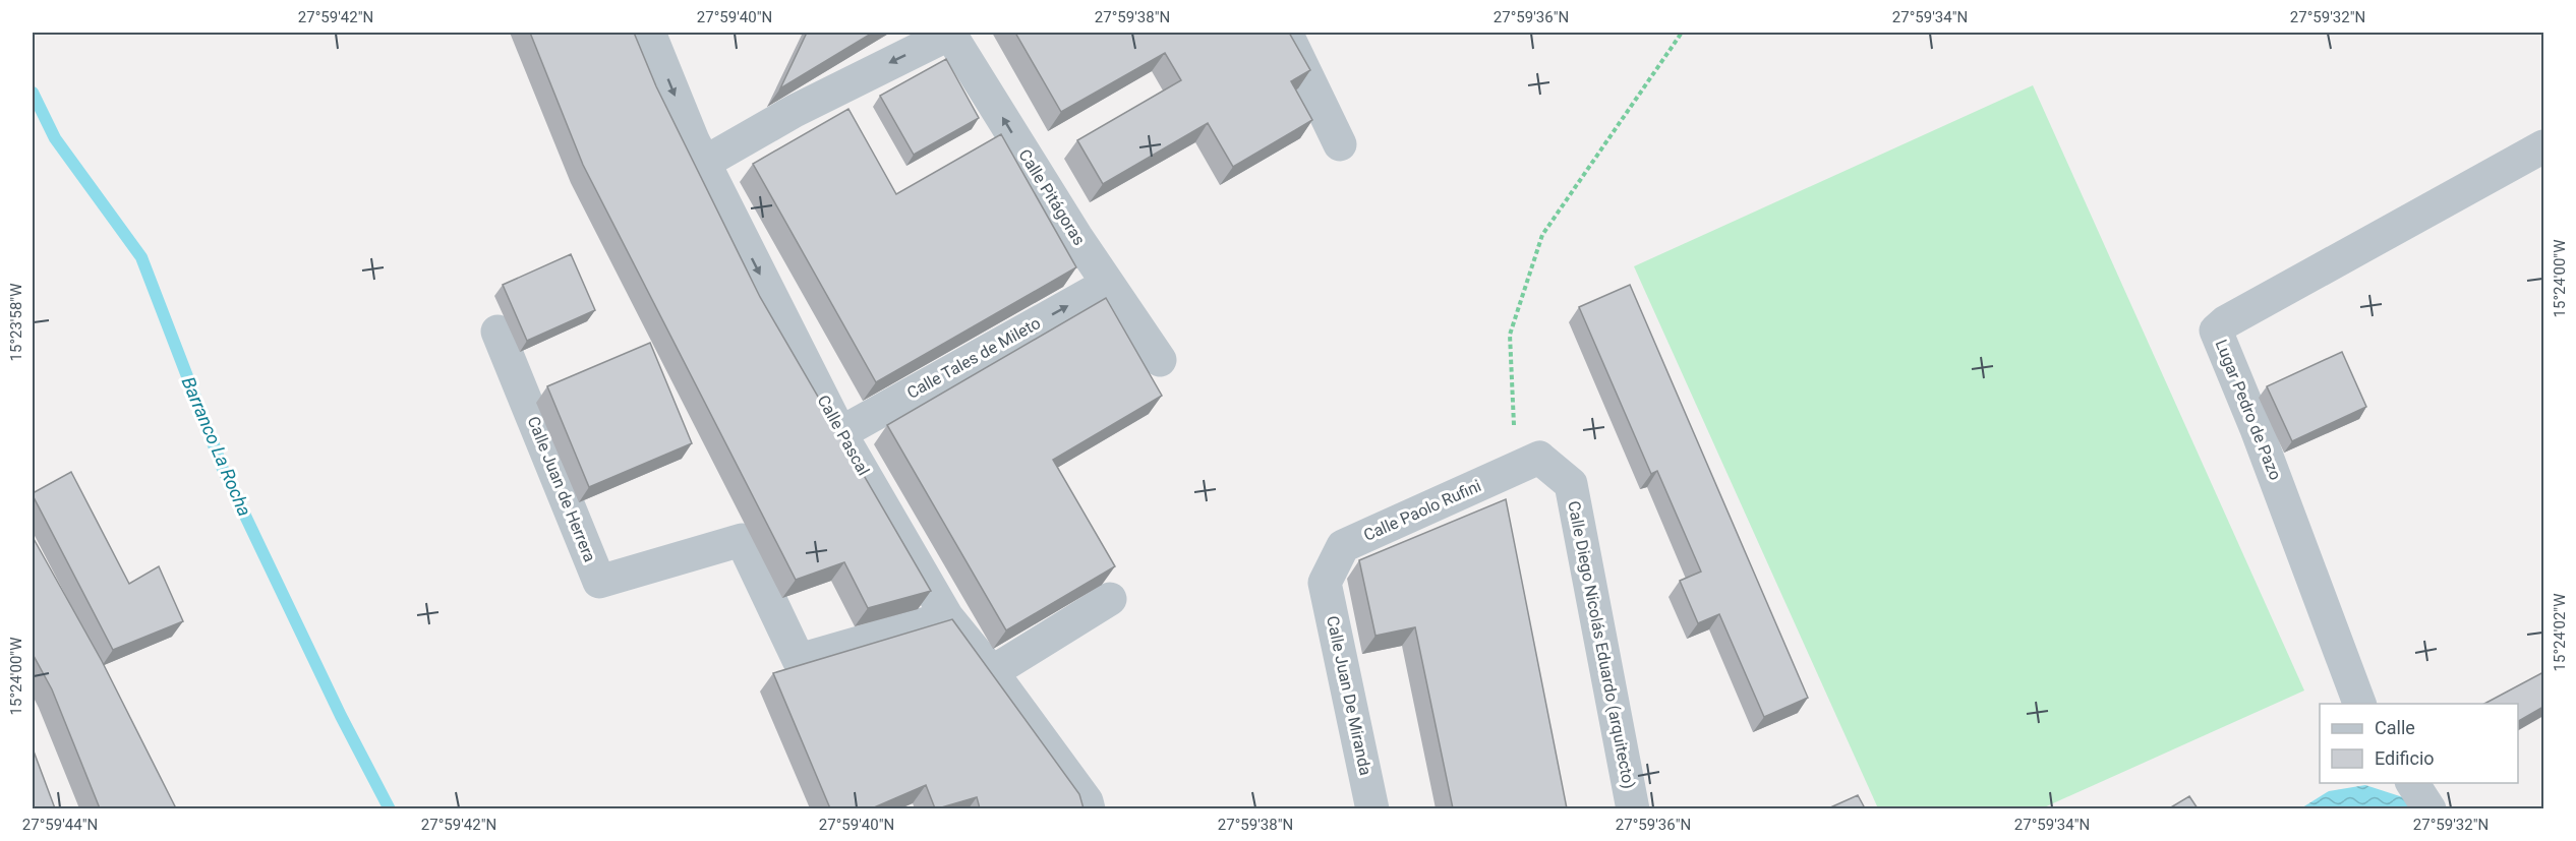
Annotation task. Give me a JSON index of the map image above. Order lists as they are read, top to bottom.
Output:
{
  "streets": {
    "street": [
      "Calle Pitágoras",
      "Calle Tales de Mileto",
      "Lugar Pedro de Pazo",
      "Calle Pascal",
      "Calle Juan de Herrera",
      "Calle Paolo Rufini",
      "Calle Diego Nicolás Eduardo (arquitecto)",
      "Calle Juan De Miranda"
    ]
  },
  "crossings": [
    ["Calle Pitágoras", "Calle Tales de Mileto"],
    ["Calle Tales de Mileto", "Calle Pascal"],
    ["Calle Pascal", "Calle Juan de Herrera"],
    ["Calle Paolo Rufini", "Calle Diego Nicolás Eduardo (arquitecto)"],
    ["Calle Paolo Rufini", "Calle Juan De Miranda"]
  ],
  "one_way": ["Calle Pascal"],
  "water": ["Barranco La Rocha"],
  "legend": ["Calle", "Edificio"],
  "coordinates": [
    "27°59'42\"N",
    "27°59'40\"N",
    "27°59'38\"N",
    "27°59'36\"N",
    "27°59'34\"N",
    "27°59'32\"N",
    "15°24'00\"W",
    "15°23'58\"W",
    "15°24'02\"W",
    "27°59'44\"N"
  ]
}
